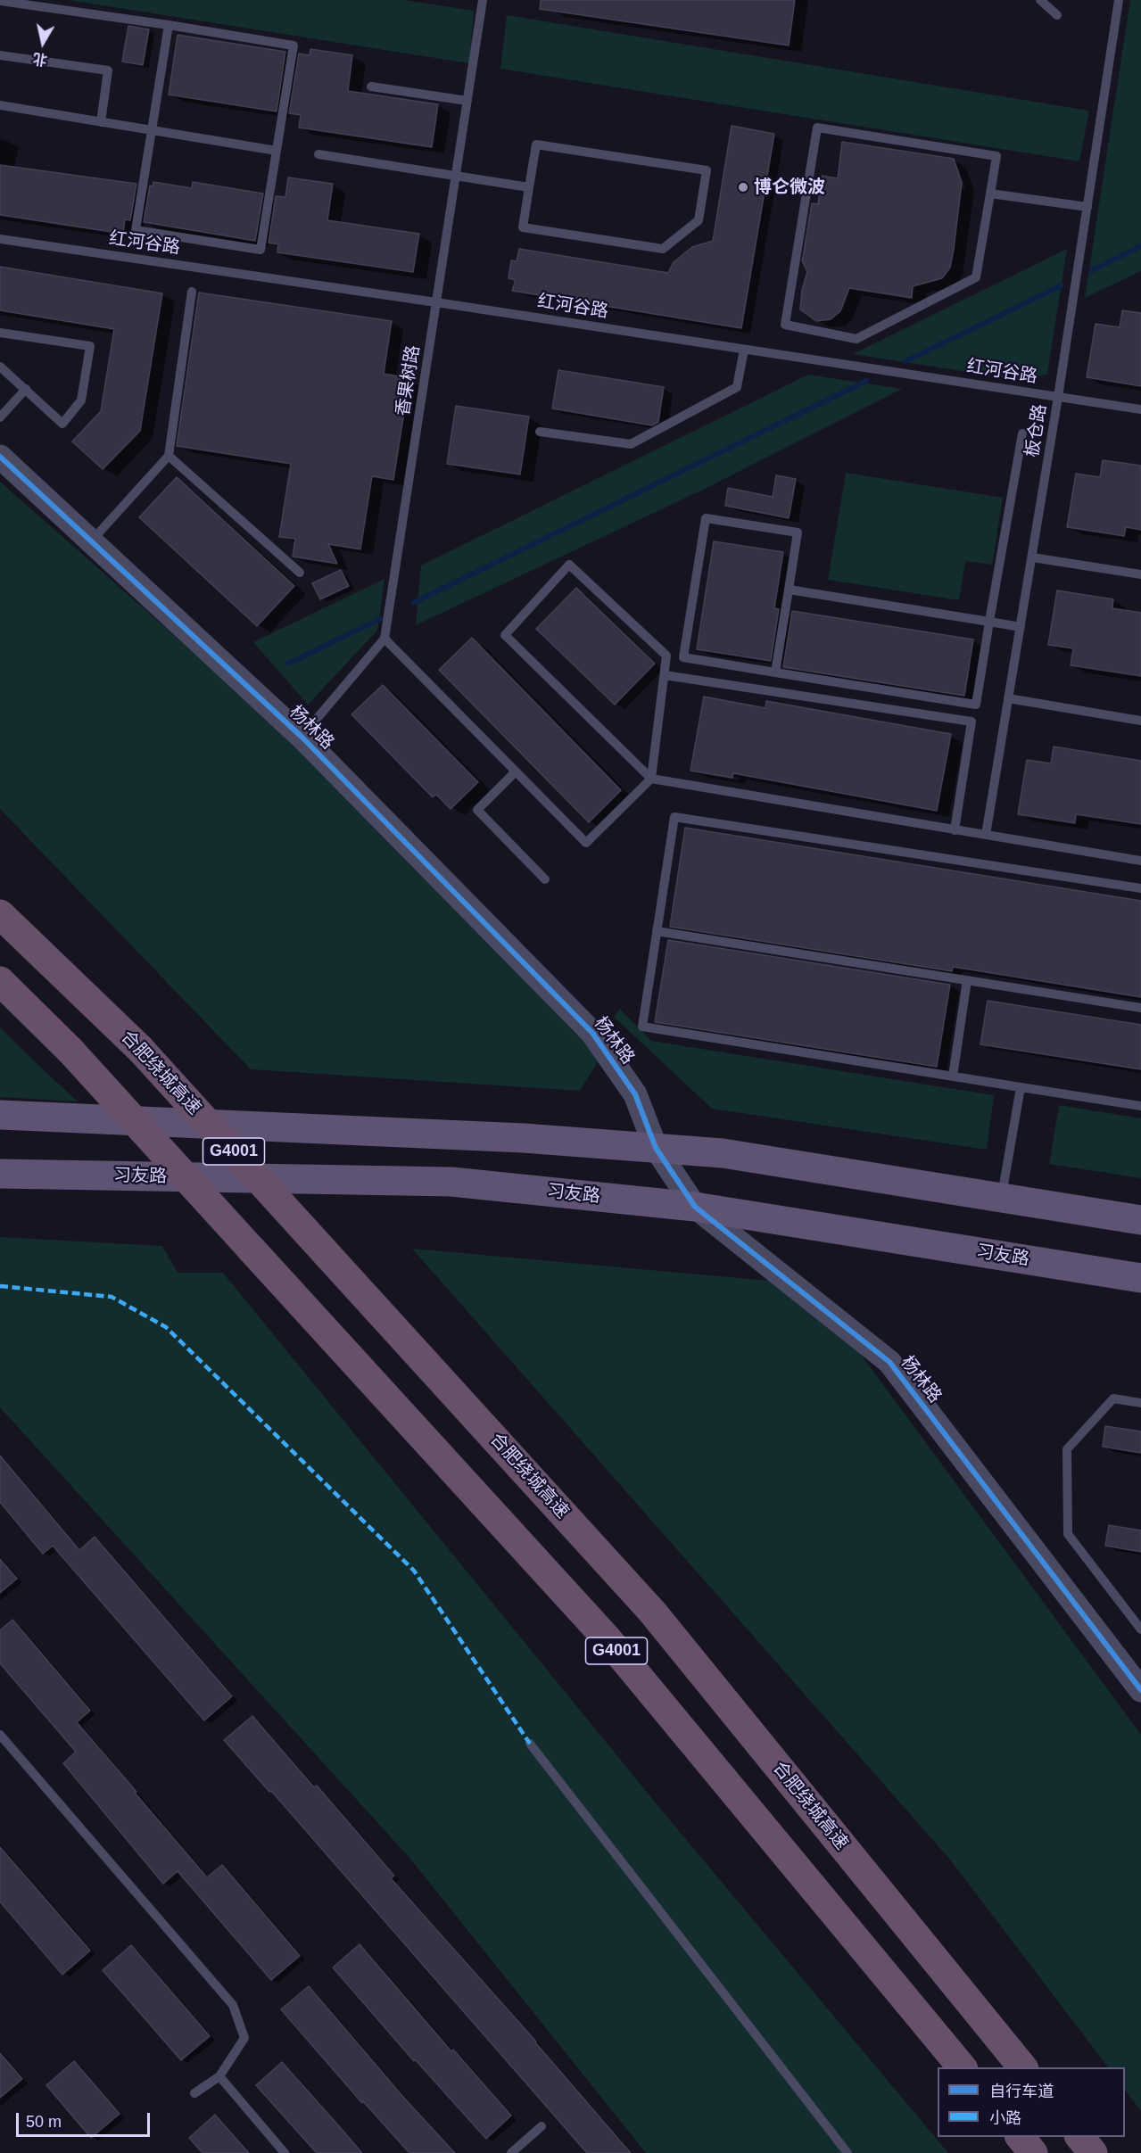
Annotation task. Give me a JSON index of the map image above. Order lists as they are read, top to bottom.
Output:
{
  "streets": {
    "highway": ["合肥绕城高速", "G4001"],
    "main road": ["习友路"],
    "street": ["杨林路"],
    "lane": ["红河谷路", "香果树路", "板仓路"]
  },
  "crossings": [
    ["红河谷路", "香果树路"],
    ["红河谷路", "板仓路"],
    ["杨林路", "习友路"]
  ],
  "places": ["博仑微波"],
  "legend": ["自行车道", "小路"],
  "scale_bar": "50 m",
  "north": "bottom"
}
